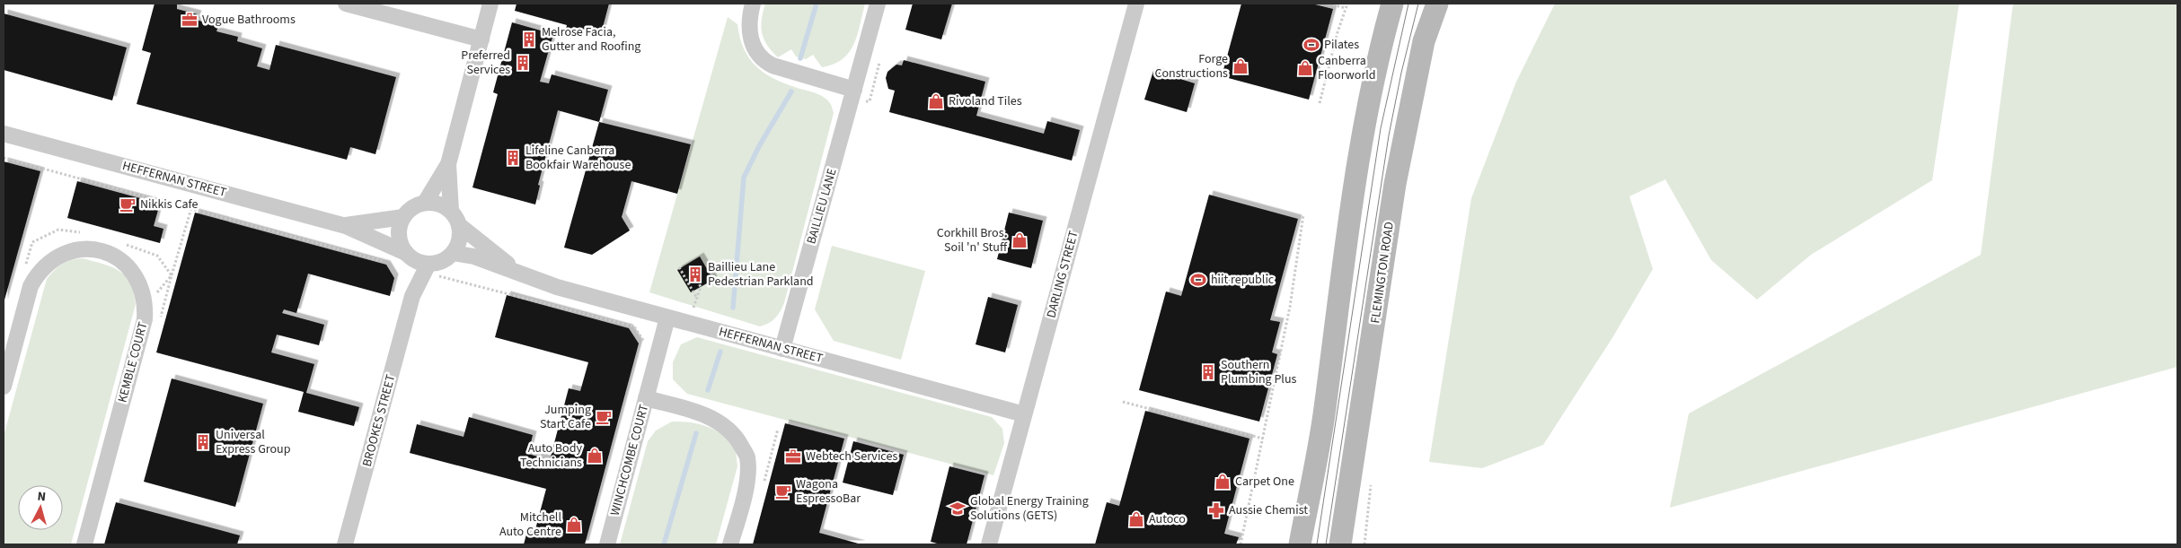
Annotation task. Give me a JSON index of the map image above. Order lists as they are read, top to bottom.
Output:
{
  "streets": {
    "main road": ["FLEMINGTON ROAD"],
    "street": [
      "HEFFERNAN STREET",
      "BAILLIEU LANE",
      "DARLING STREET",
      "KEMBLE COURT",
      "BROOKES STREET",
      "WINCHCOMBE COURT"
    ]
  },
  "crossings": [
    ["HEFFERNAN STREET", "BAILLIEU LANE"],
    ["HEFFERNAN STREET", "DARLING STREET"],
    ["HEFFERNAN STREET", "BROOKES STREET"]
  ],
  "places": {
    "office": ["Vogue Bathrooms", "Webtech Services"],
    "building": [
      "Melrose Facia, Gutter and Roofing",
      "Preferred Services",
      "Lifeline Canberra Bookfair Warehouse",
      "Baillieu Lane Pedestrian Parkland",
      "Southern Plumbing Plus",
      "Universal Express Group"
    ],
    "sports": ["Pilates", "hiit republic"],
    "shop": [
      "Forge Constructions",
      "Canberra Floorworld",
      "Rivoland Tiles",
      "Corkhill Bros. Soil 'n' Stuff",
      "Auto Body Technicians",
      "Carpet One",
      "Autoco",
      "Mitchell Auto Centre"
    ],
    "cafe": ["Nikkis Cafe", "Jumping Start Cafe", "Wagona EspressoBar"],
    "school or university": ["Global Energy Training Solutions (GETS)"],
    "pharmacy": ["Aussie Chemist"]
  },
  "north": "top"
}
